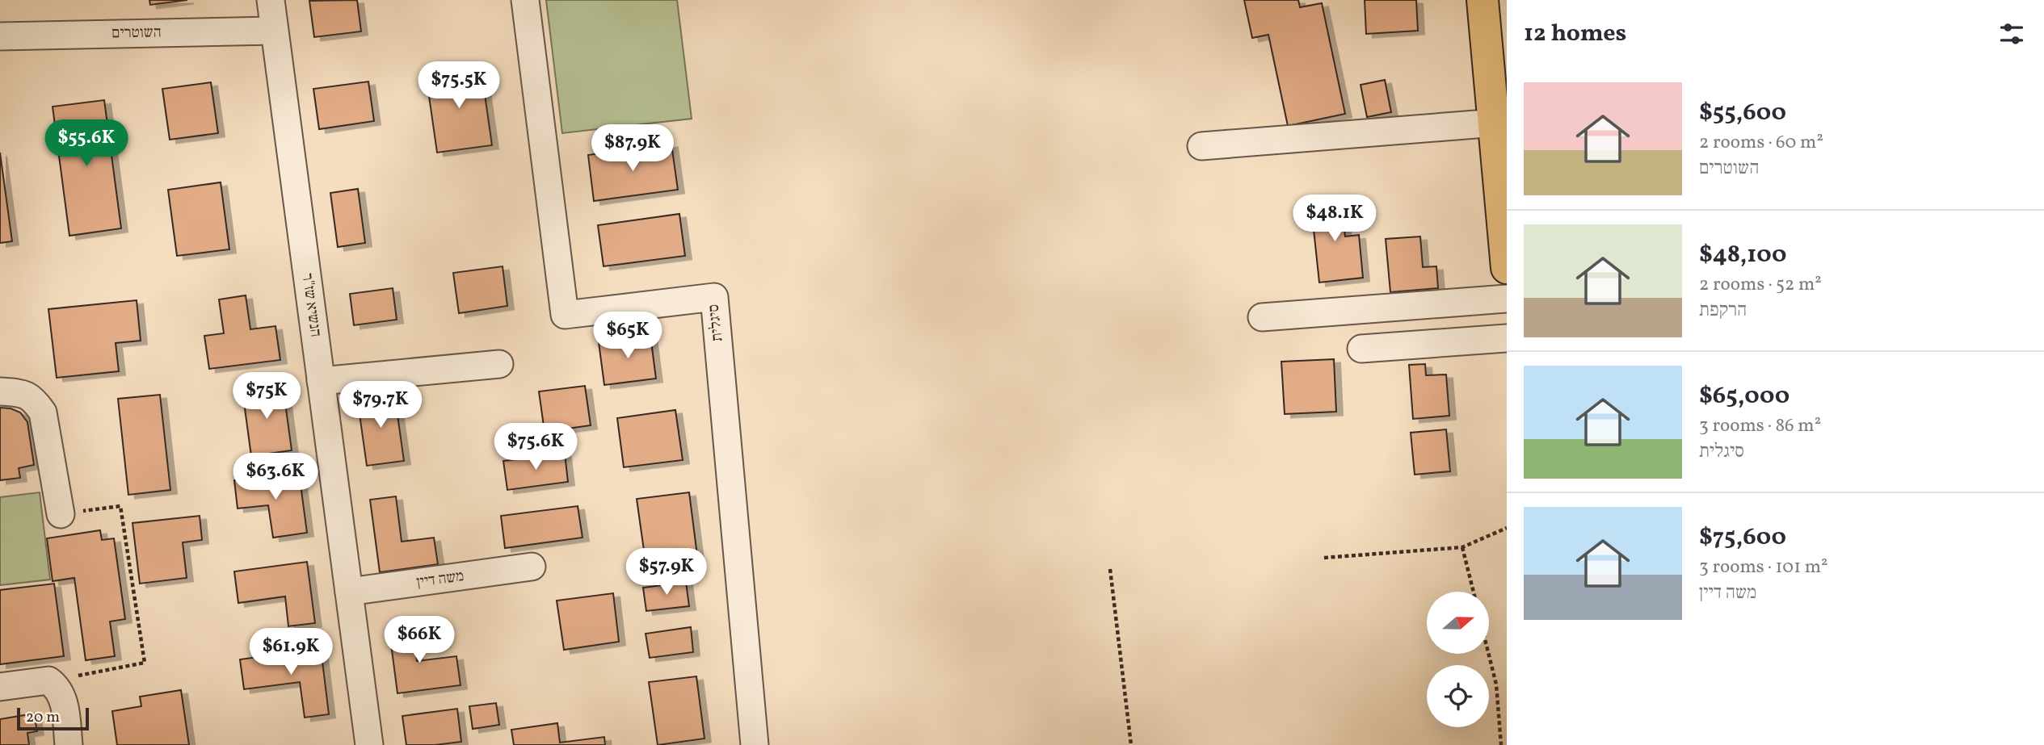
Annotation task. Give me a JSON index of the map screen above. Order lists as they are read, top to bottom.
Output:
{
  "streets": {
    "street": [
      "השוטרים",
      "הנשיא שז\"ר",
      "סיגלית",
      "משה דיין"
    ]
  },
  "crossings": [
    ["השוטרים", "הנשיא שז\"ר"],
    ["הנשיא שז\"ר", "משה דיין"]
  ],
  "scale_bar": "20 m",
  "north": "right",
  "page": {
    "heading": "12 homes",
    "price": [
      "$75.5K",
      "$55.6K",
      "$87.9K",
      "$48.1K",
      "$65K",
      "$75K",
      "$79.7K",
      "$75.6K",
      "$63.6K",
      "$57.9K",
      "$66K",
      "$61.9K"
    ],
    "list": [
      {
        "name": "$55,600",
        "note": "2 rooms · 60 m² · השוטרים"
      },
      {
        "name": "$48,100",
        "note": "2 rooms · 52 m² · הרקפת"
      },
      {
        "name": "$65,000",
        "note": "3 rooms · 86 m² · סיגלית"
      },
      {
        "name": "$75,600",
        "note": "3 rooms · 101 m² · משה דיין"
      }
    ],
    "scale": "20 m"
  }
}
